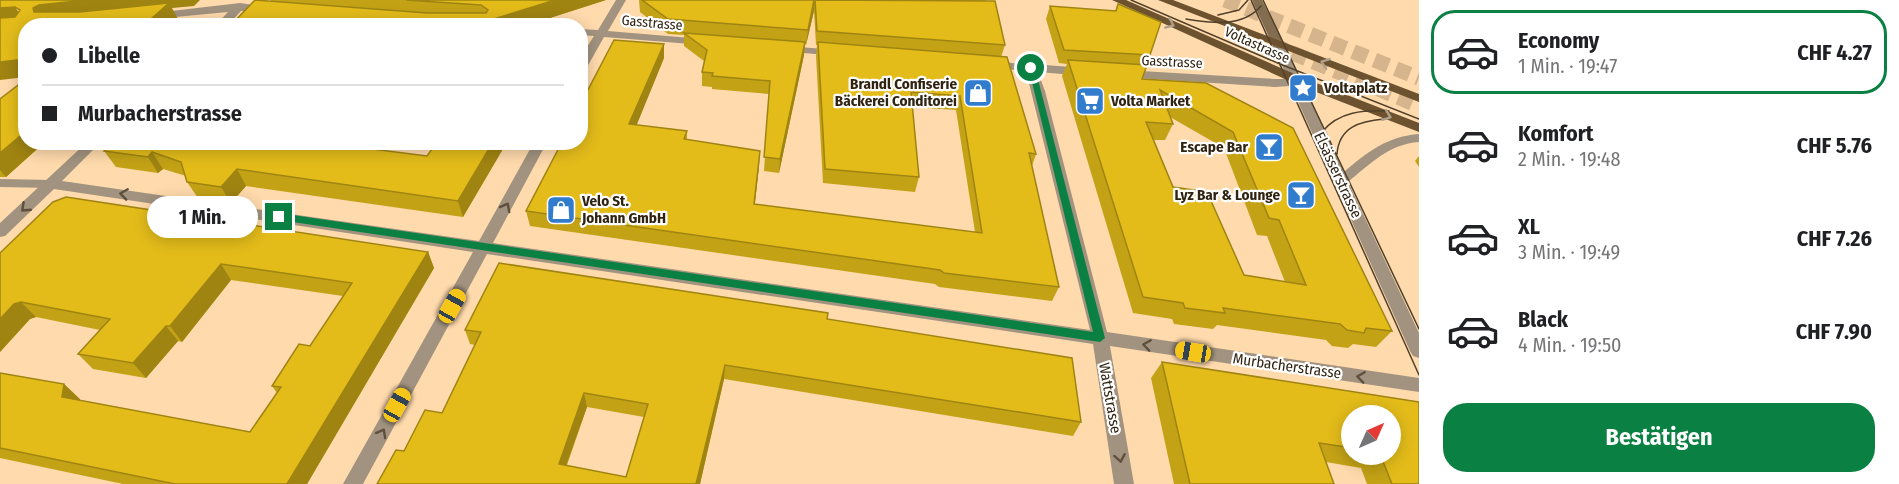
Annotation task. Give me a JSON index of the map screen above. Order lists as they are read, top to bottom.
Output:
{
  "streets": {
    "main road": ["Voltastrasse", "Elsässerstrasse"],
    "street": ["Gasstrasse", "Murbacherstrasse", "Wattstrasse"]
  },
  "crossings": [
    ["Gasstrasse", "Voltastrasse"],
    ["Gasstrasse", "Elsässerstrasse"],
    ["Gasstrasse", "Wattstrasse"],
    ["Voltastrasse", "Elsässerstrasse"],
    ["Murbacherstrasse", "Wattstrasse"]
  ],
  "one_way": ["Murbacherstrasse"],
  "places": {
    "place": ["Voltaplatz"],
    "shop": ["Brandl Confiserie Bäckerei Conditorei", "Velo St. Johann GmbH"],
    "supermarket": ["Volta Market"],
    "bar": ["Escape Bar", "Lyz Bar & Lounge"]
  },
  "north": "top right",
  "page": {
    "list": [
      {
        "name": "Economy",
        "note": "1 Min. · 19:47",
        "value": "CHF 4.27"
      },
      {
        "name": "Komfort",
        "note": "2 Min. · 19:48",
        "value": "CHF 5.76"
      },
      {
        "name": "XL",
        "note": "3 Min. · 19:49",
        "value": "CHF 7.26"
      },
      {
        "name": "Black",
        "note": "4 Min. · 19:50",
        "value": "CHF 7.90"
      }
    ],
    "banner": ["Libelle", "Murbacherstrasse"],
    "bubble": "1 Min.",
    "buttons": "Bestätigen"
  }
}
